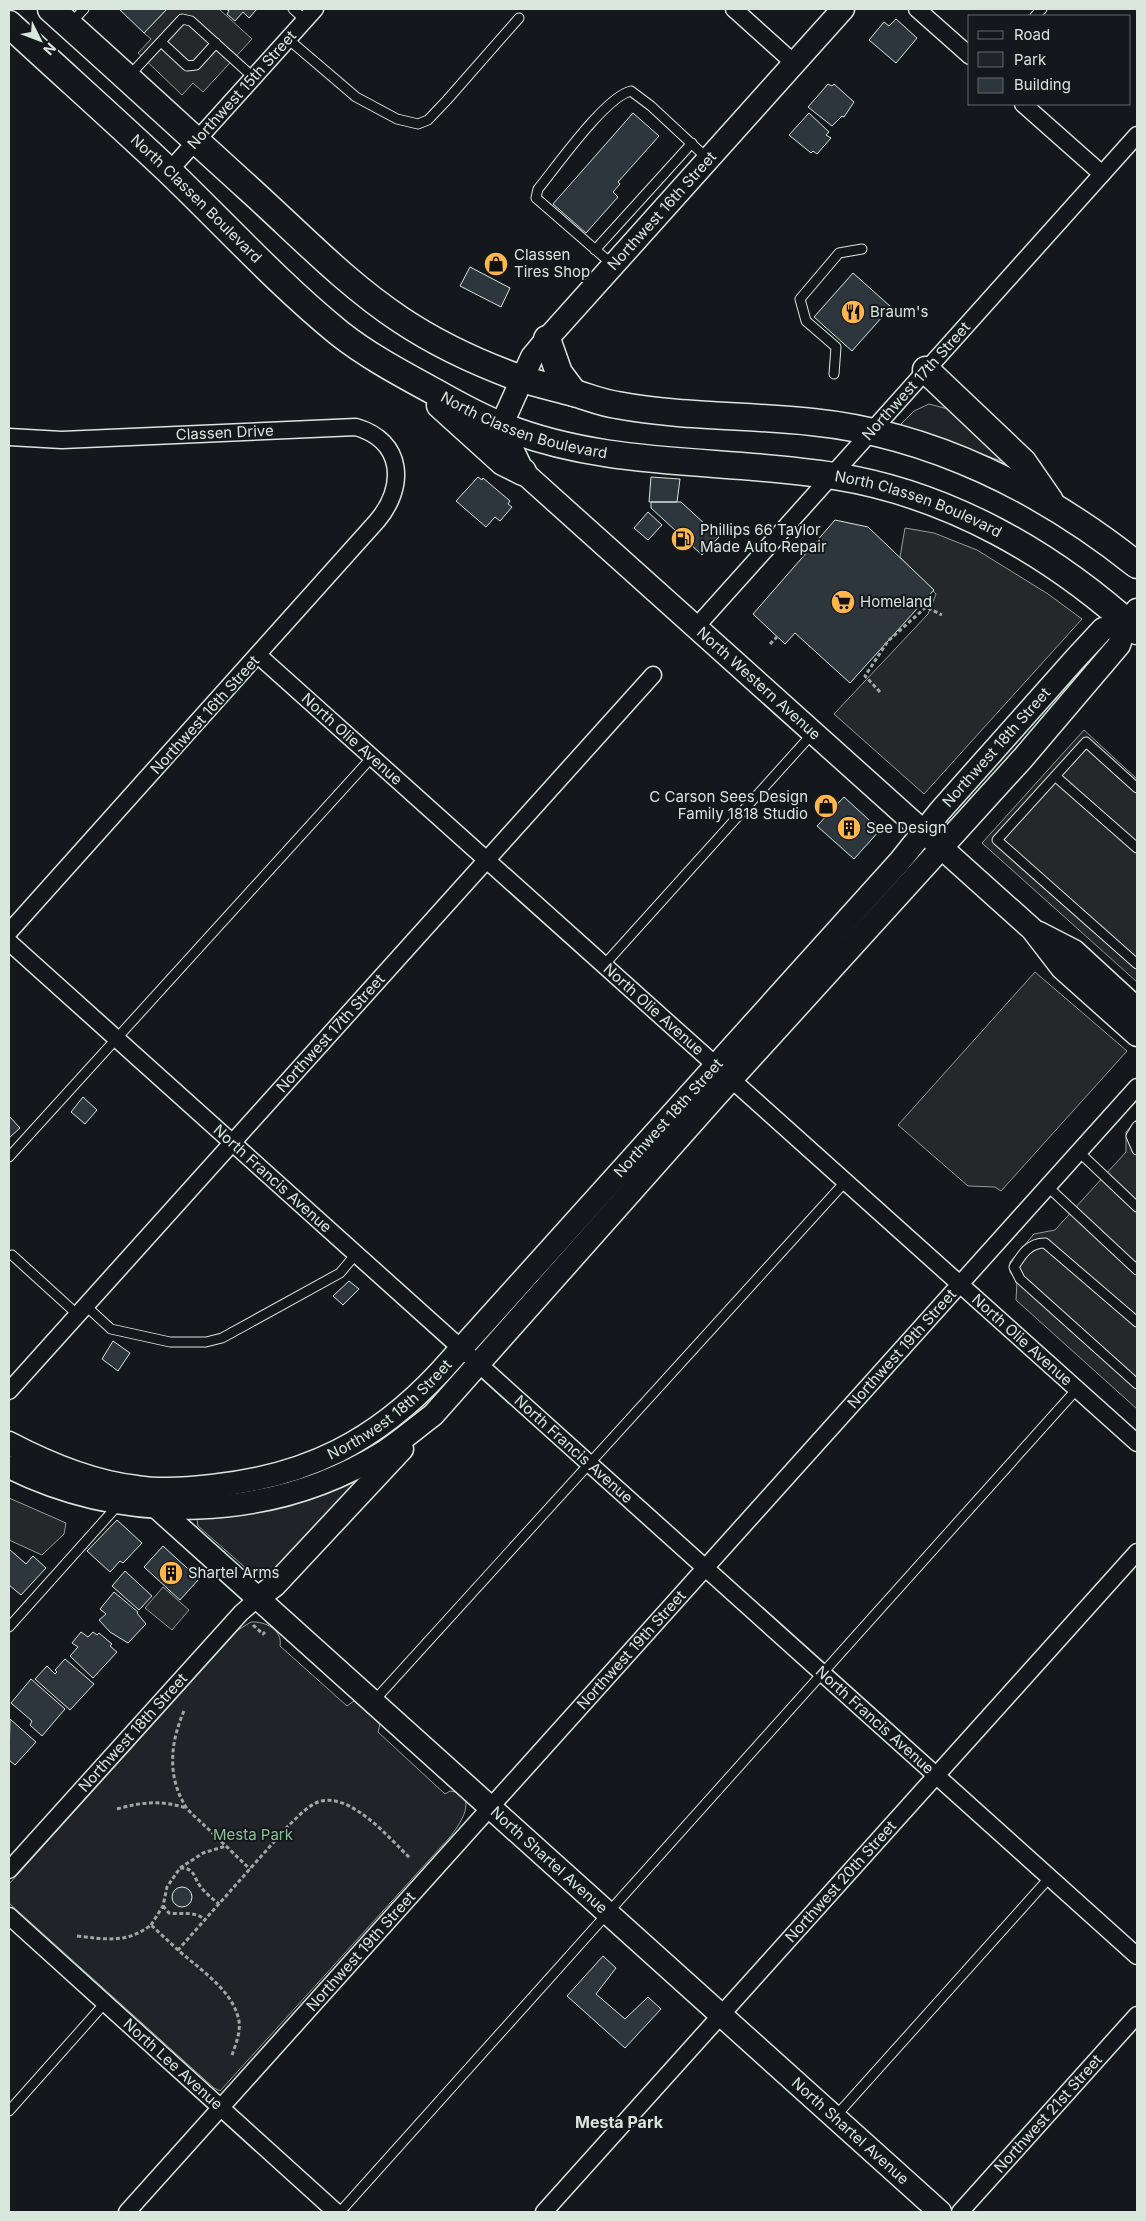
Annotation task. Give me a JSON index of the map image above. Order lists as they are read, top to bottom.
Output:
{
  "streets": {
    "main road": ["North Classen Boulevard"],
    "street": [
      "Northwest 15th Street",
      "Northwest 16th Street",
      "Northwest 17th Street",
      "Classen Drive",
      "North Western Avenue",
      "North Olie Avenue",
      "Northwest 18th Street",
      "North Francis Avenue",
      "Northwest 19th Street",
      "North Shartel Avenue",
      "Northwest 20th Street",
      "North Lee Avenue",
      "Northwest 21st Street"
    ]
  },
  "crossings": [
    ["Northwest 15th Street", "North Classen Boulevard"],
    ["North Classen Boulevard", "Northwest 16th Street"],
    ["North Classen Boulevard", "Northwest 17th Street"],
    ["North Classen Boulevard", "North Western Avenue"],
    ["North Classen Boulevard", "Northwest 18th Street"],
    ["Northwest 16th Street", "Classen Drive"],
    ["Northwest 16th Street", "North Western Avenue"],
    ["Northwest 16th Street", "North Olie Avenue"],
    ["Northwest 17th Street", "North Western Avenue"],
    ["Northwest 17th Street", "North Olie Avenue"],
    ["Northwest 17th Street", "North Francis Avenue"],
    ["North Western Avenue", "Northwest 18th Street"],
    ["North Olie Avenue", "Northwest 18th Street"],
    ["North Olie Avenue", "Northwest 19th Street"],
    ["Northwest 18th Street", "North Francis Avenue"],
    ["Northwest 18th Street", "North Shartel Avenue"],
    ["North Francis Avenue", "Northwest 19th Street"],
    ["North Francis Avenue", "Northwest 20th Street"],
    ["Northwest 19th Street", "North Shartel Avenue"],
    ["Northwest 19th Street", "North Lee Avenue"],
    ["North Shartel Avenue", "Northwest 20th Street"]
  ],
  "districts": ["Mesta Park"],
  "parks": ["Mesta Park"],
  "places": {
    "shop": ["Classen Tires Shop", "C Carson Sees Design Family 1818 Studio"],
    "restaurant": ["Braum's"],
    "fuel station": ["Phillips 66 Taylor Made Auto Repair"],
    "supermarket": ["Homeland"],
    "building": ["See Design", "Shartel Arms"]
  },
  "legend": ["Road", "Park", "Building"],
  "north": "bottom right"
}
